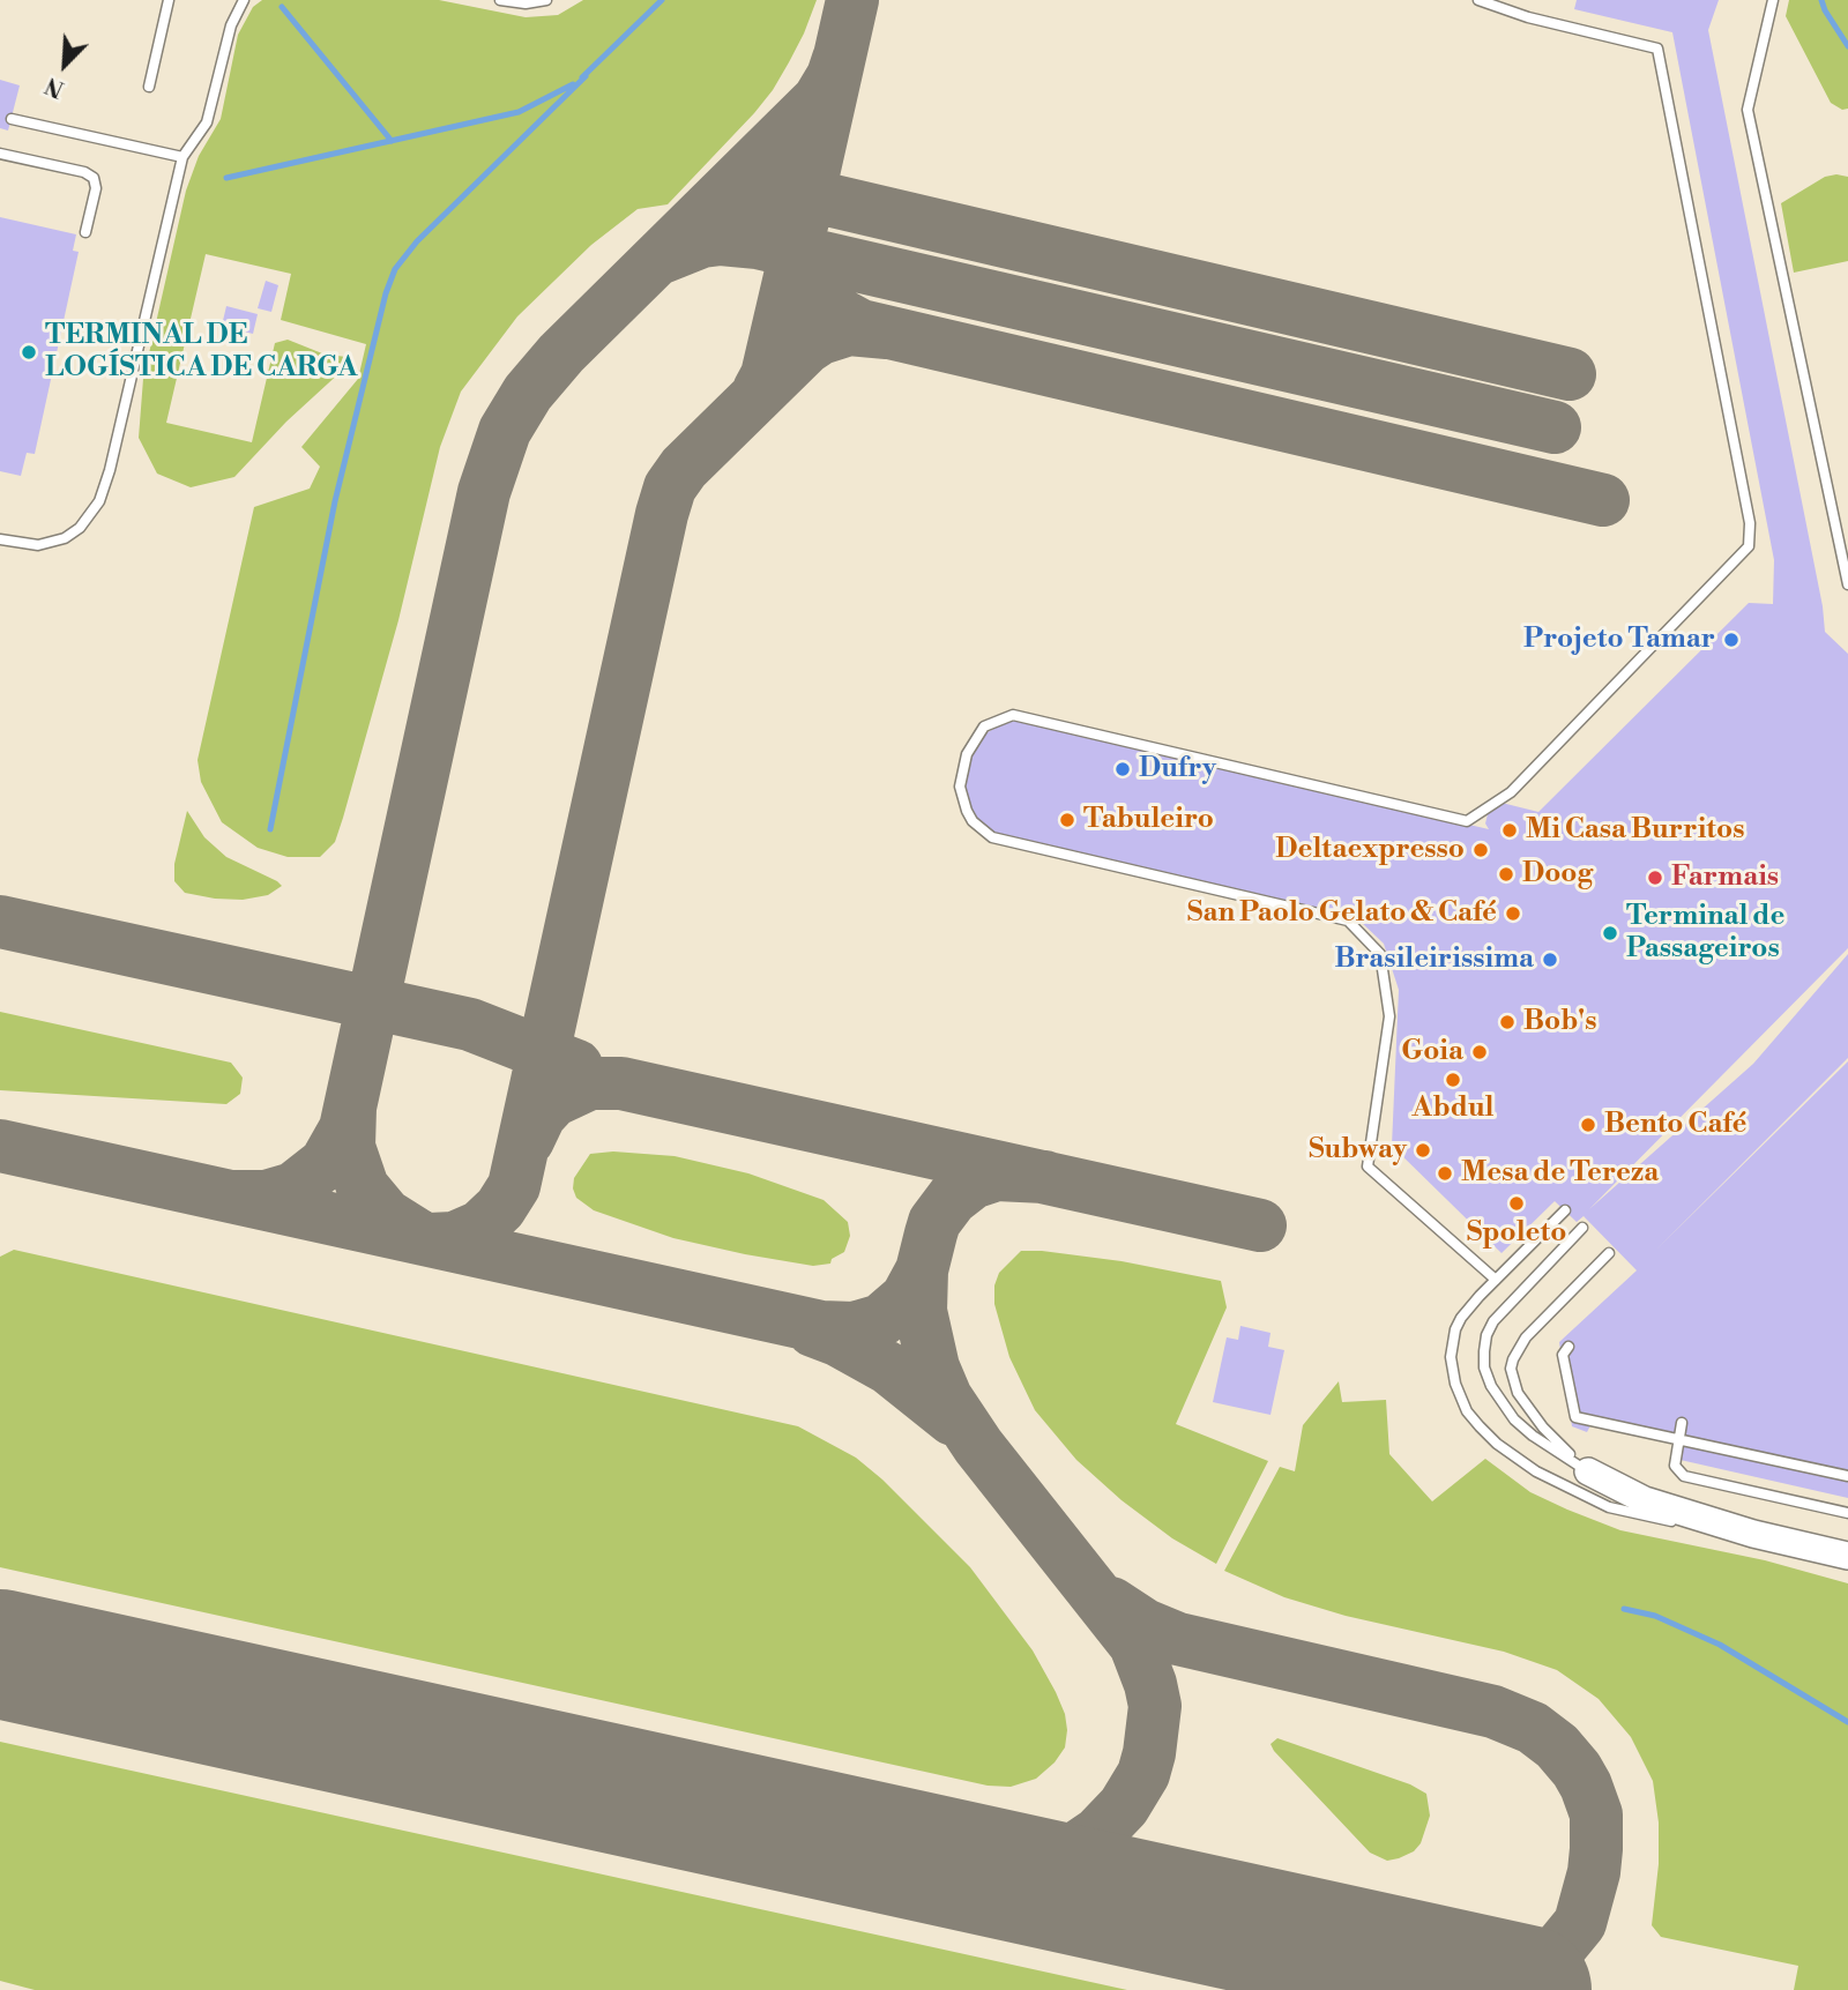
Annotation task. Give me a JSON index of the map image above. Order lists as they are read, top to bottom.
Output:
{
  "places": [
    "TERMINAL DE LOGÍSTICA DE CARGA",
    "Projeto Tamar",
    "Dufry",
    "Tabuleiro",
    "Mi Casa Burritos",
    "Deltaexpresso",
    "Doog",
    "Farmais",
    "San Paolo Gelato & Café",
    "Terminal de Passageiros",
    "Brasileirissima",
    "Bob's",
    "Goia",
    "Abdul",
    "Bento Café",
    "Subway",
    "Mesa de Tereza",
    "Spoleto"
  ],
  "north": "bottom left"
}
